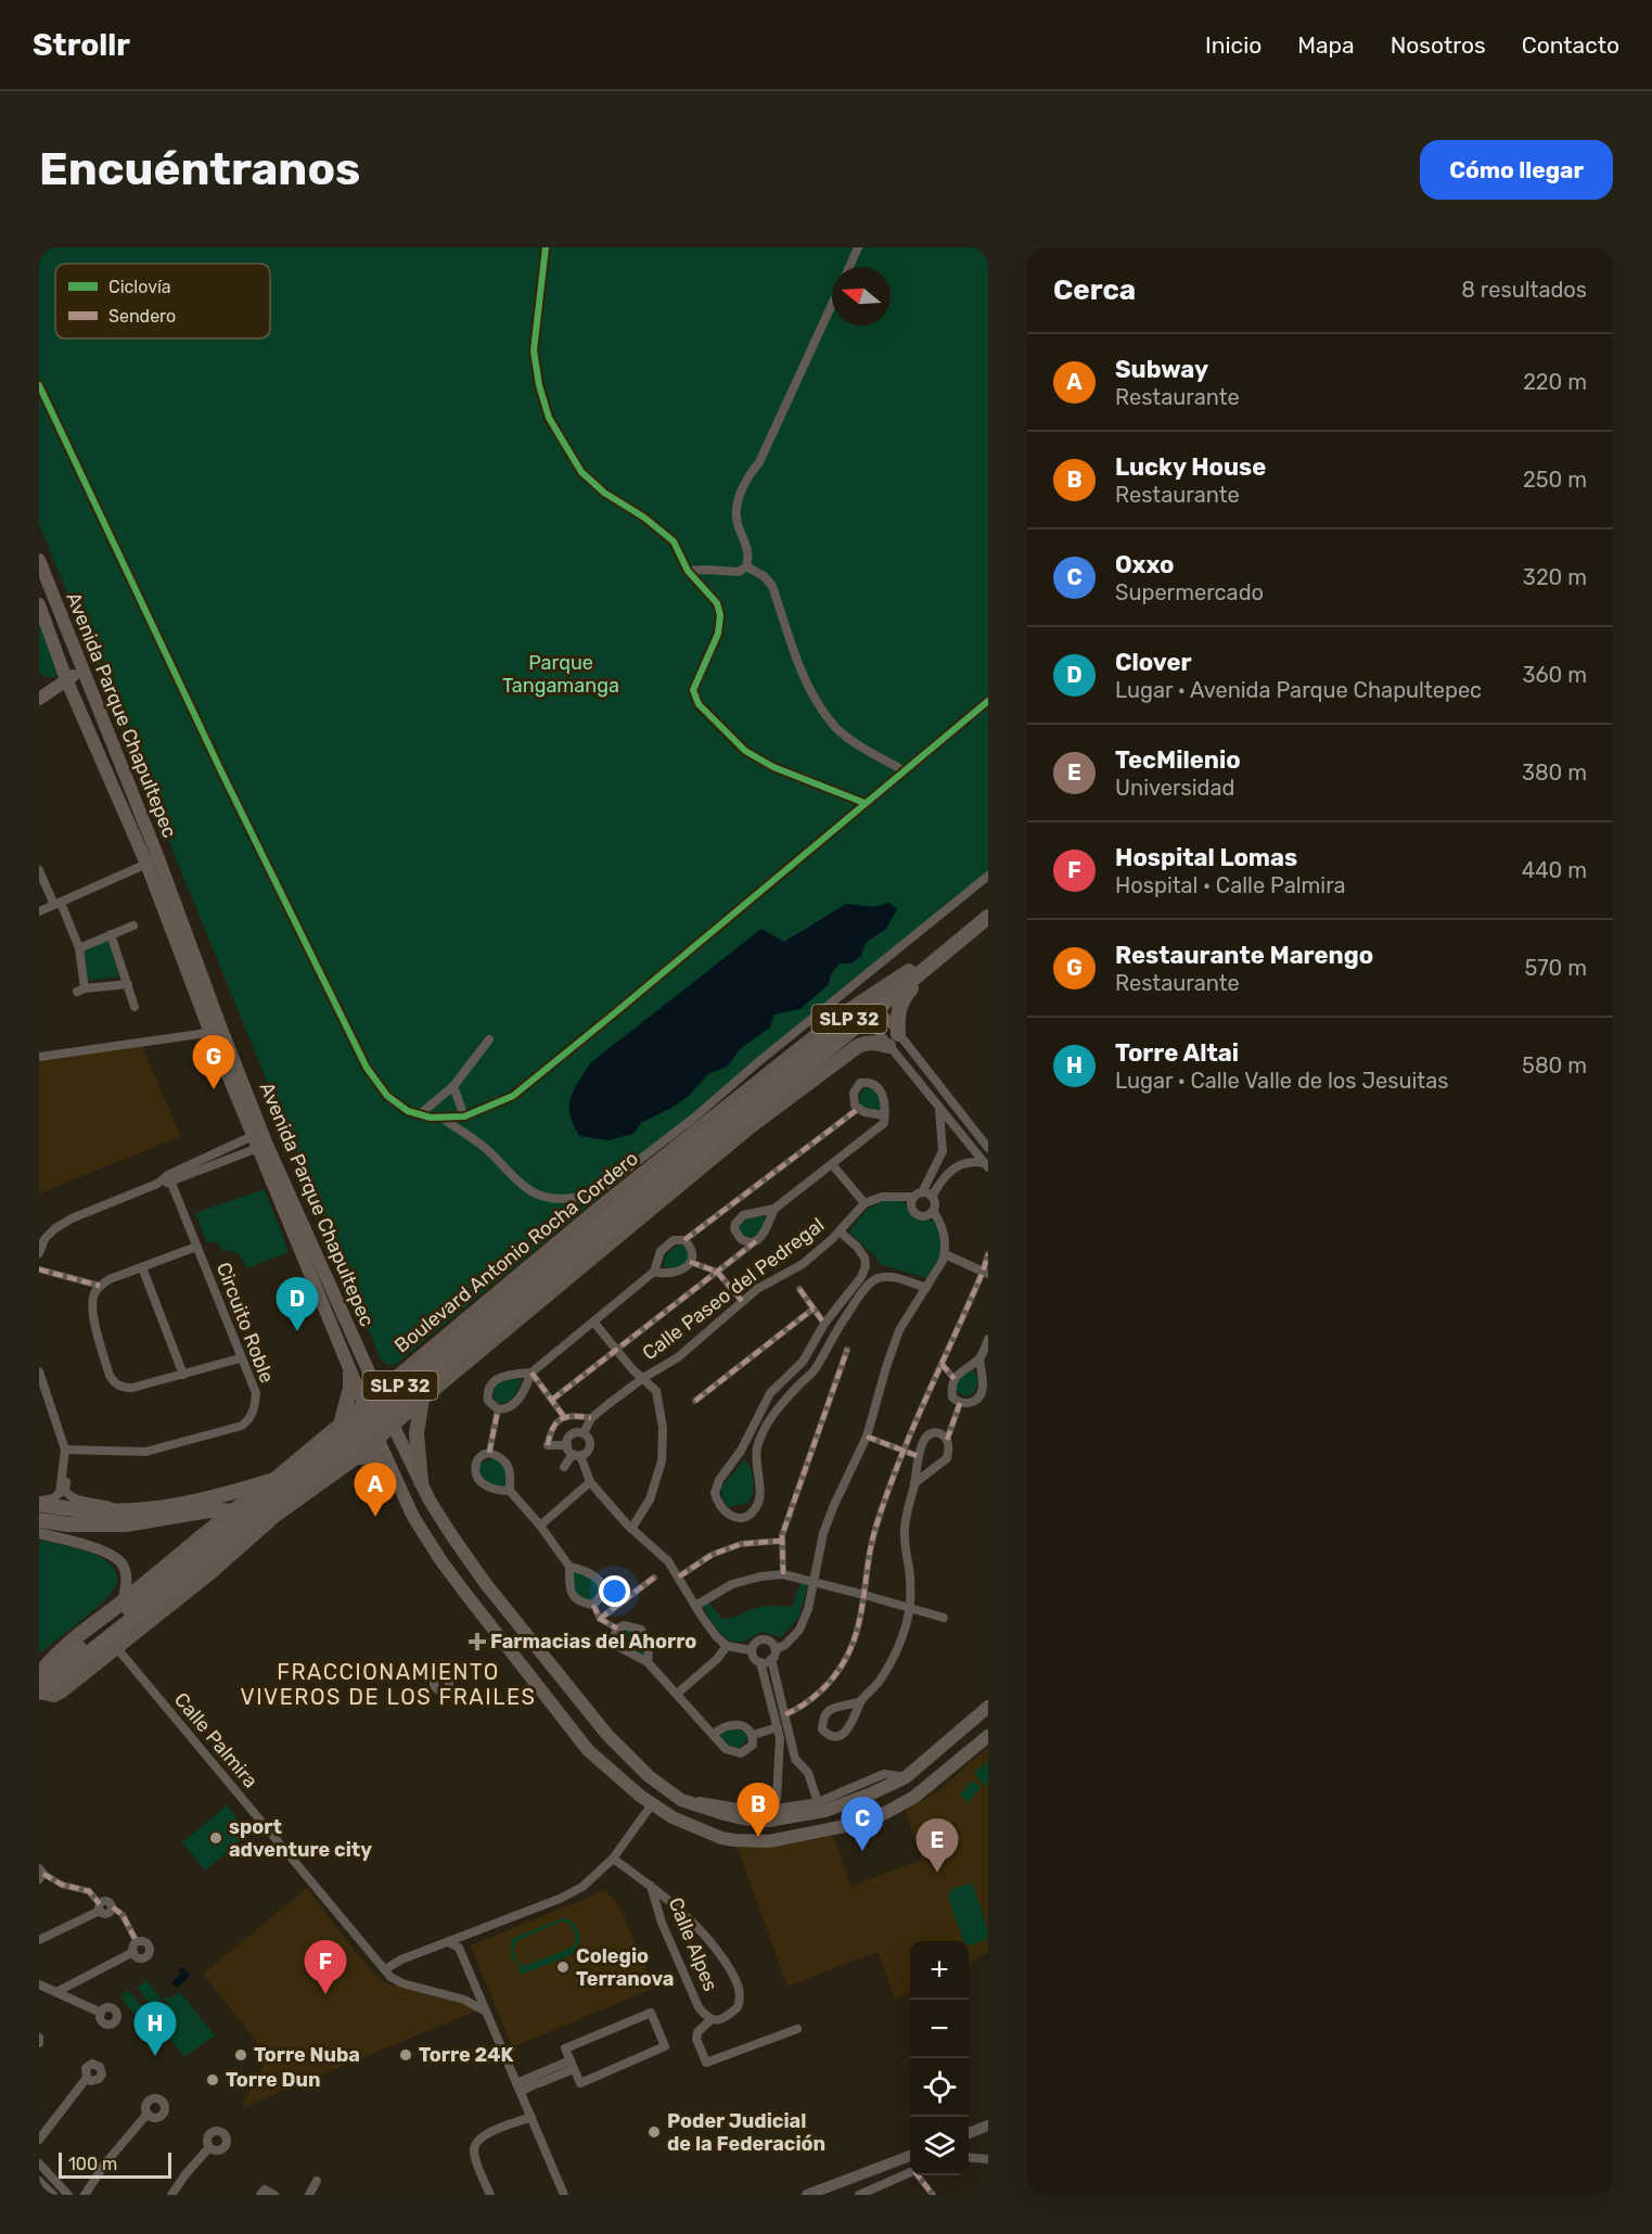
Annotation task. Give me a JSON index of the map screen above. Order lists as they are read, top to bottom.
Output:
{
  "streets": {
    "highway": ["SLP 32"],
    "main road": ["Avenida Parque Chapultepec", "Boulevard Antonio Rocha Cordero"],
    "street": [
      "Calle Paseo del Pedregal",
      "Circuito Roble",
      "Calle Palmira",
      "Calle Alpes"
    ]
  },
  "crossings": [
    ["Avenida Parque Chapultepec", "Boulevard Antonio Rocha Cordero"],
    ["SLP 32", "Boulevard Antonio Rocha Cordero"]
  ],
  "districts": ["FRACCIONAMIENTO VIVEROS DE LOS FRAILES"],
  "parks": ["Parque Tangamanga"],
  "places": {
    "health": ["Farmacias del Ahorro"],
    "other": [
      "sport adventure city",
      "Colegio Terranova",
      "Torre Nuba",
      "Torre 24K",
      "Torre Dun",
      "Poder Judicial de la Federación"
    ]
  },
  "legend": ["Ciclovía", "Sendero"],
  "scale_bar": "100 m",
  "north": "left",
  "page": {
    "header": "Strollr",
    "nav": [
      "Inicio",
      "Mapa",
      "Nosotros",
      "Contacto"
    ],
    "buttons": "Cómo llegar",
    "title": "Encuéntranos",
    "heading": ["Cerca", "8 resultados"],
    "list": [
      {
        "mark": "A",
        "name": "Subway",
        "note": "Restaurante",
        "value": "220 m"
      },
      {
        "mark": "B",
        "name": "Lucky House",
        "note": "Restaurante",
        "value": "250 m"
      },
      {
        "mark": "C",
        "name": "Oxxo",
        "note": "Supermercado",
        "value": "320 m"
      },
      {
        "mark": "D",
        "name": "Clover",
        "note": "Lugar · Avenida Parque Chapultepec",
        "value": "360 m"
      },
      {
        "mark": "E",
        "name": "TecMilenio",
        "note": "Universidad",
        "value": "380 m"
      },
      {
        "mark": "F",
        "name": "Hospital Lomas",
        "note": "Hospital · Calle Palmira",
        "value": "440 m"
      },
      {
        "mark": "G",
        "name": "Restaurante Marengo",
        "note": "Restaurante",
        "value": "570 m"
      },
      {
        "mark": "H",
        "name": "Torre Altai",
        "note": "Lugar · Calle Valle de los Jesuitas",
        "value": "580 m"
      }
    ],
    "pins": [
      "G",
      "D",
      "A",
      "B",
      "C",
      "E",
      "F",
      "H"
    ],
    "map_buttons": ["+", "−"],
    "scale": "100 m"
  }
}
